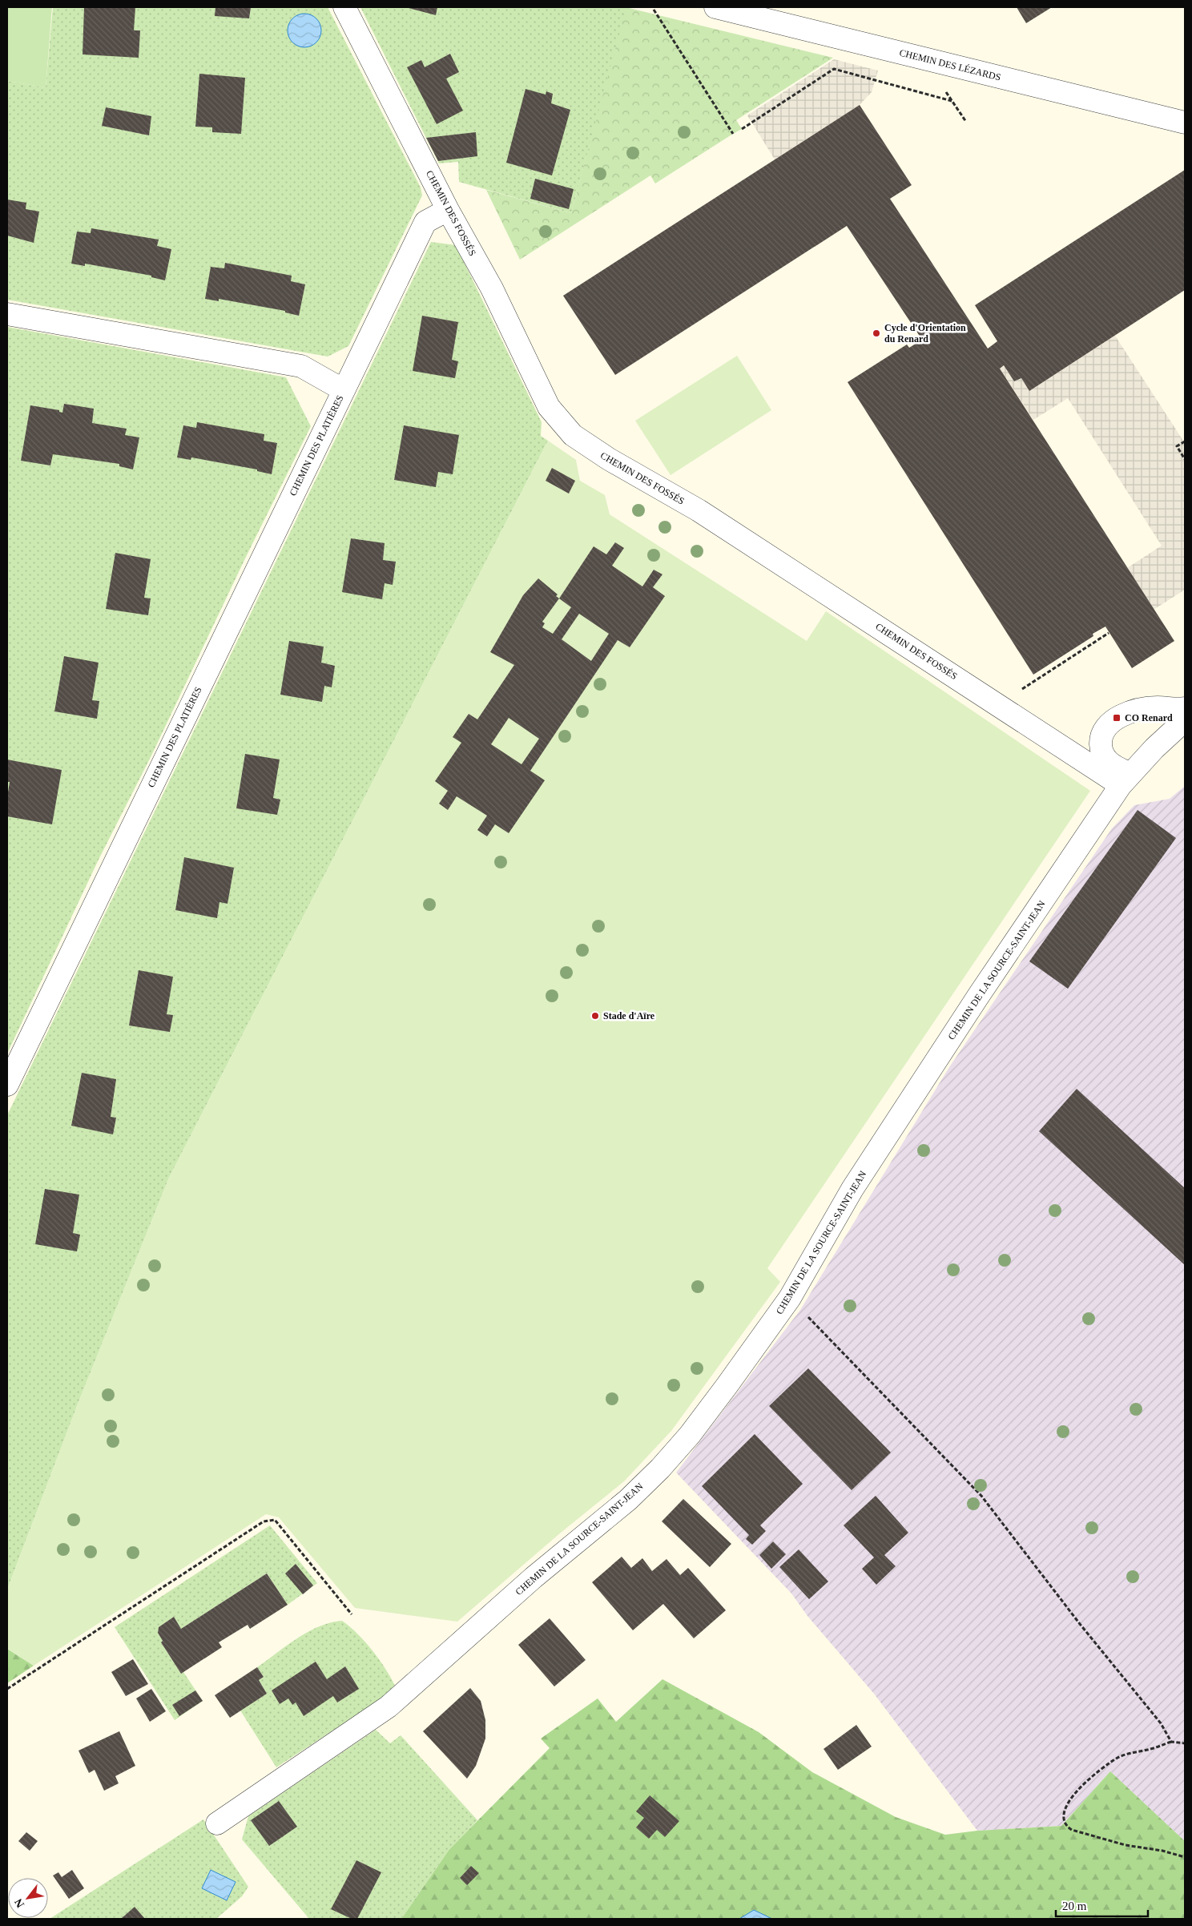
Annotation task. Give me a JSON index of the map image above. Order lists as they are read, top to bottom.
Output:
{
  "streets": {
    "street": [
      "CHEMIN DES LÉZARDS",
      "CHEMIN DES FOSSÉS",
      "CHEMIN DES PLATIÈRES",
      "CHEMIN DE LA SOURCE-SAINT-JEAN"
    ]
  },
  "crossings": [
    ["CHEMIN DES FOSSÉS", "CHEMIN DES PLATIÈRES"],
    ["CHEMIN DES FOSSÉS", "CHEMIN DE LA SOURCE-SAINT-JEAN"]
  ],
  "places": {
    "other": ["Cycle d'Orientation du Renard", "Stade d'Aïre"],
    "transit": ["CO Renard"]
  },
  "scale_bar": "20 m",
  "north": "bottom left"
}
